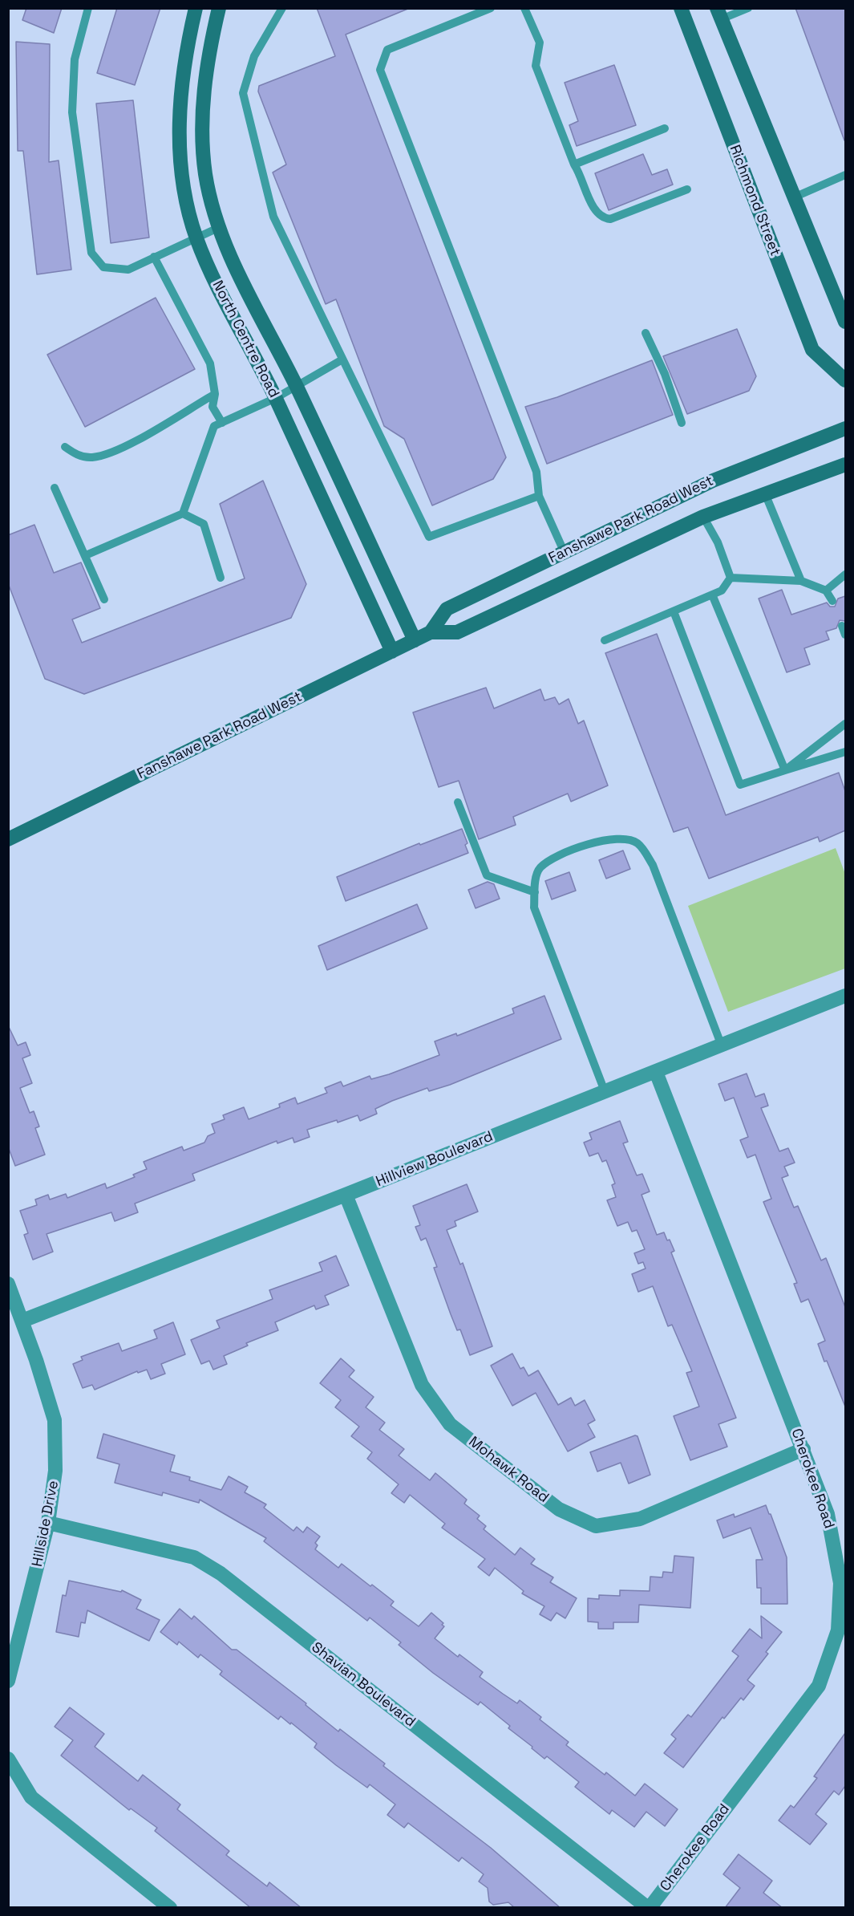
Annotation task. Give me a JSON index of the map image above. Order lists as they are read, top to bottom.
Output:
{
  "streets": {
    "main road": ["Richmond Street", "North Centre Road", "Fanshawe Park Road West"],
    "street": [
      "Hillview Boulevard",
      "Mohawk Road",
      "Cherokee Road",
      "Hillside Drive",
      "Shavian Boulevard"
    ]
  },
  "crossings": [
    ["North Centre Road", "Fanshawe Park Road West"],
    ["Hillview Boulevard", "Mohawk Road"],
    ["Hillview Boulevard", "Cherokee Road"],
    ["Hillview Boulevard", "Hillside Drive"],
    ["Mohawk Road", "Cherokee Road"],
    ["Cherokee Road", "Shavian Boulevard"],
    ["Hillside Drive", "Shavian Boulevard"]
  ]
}
